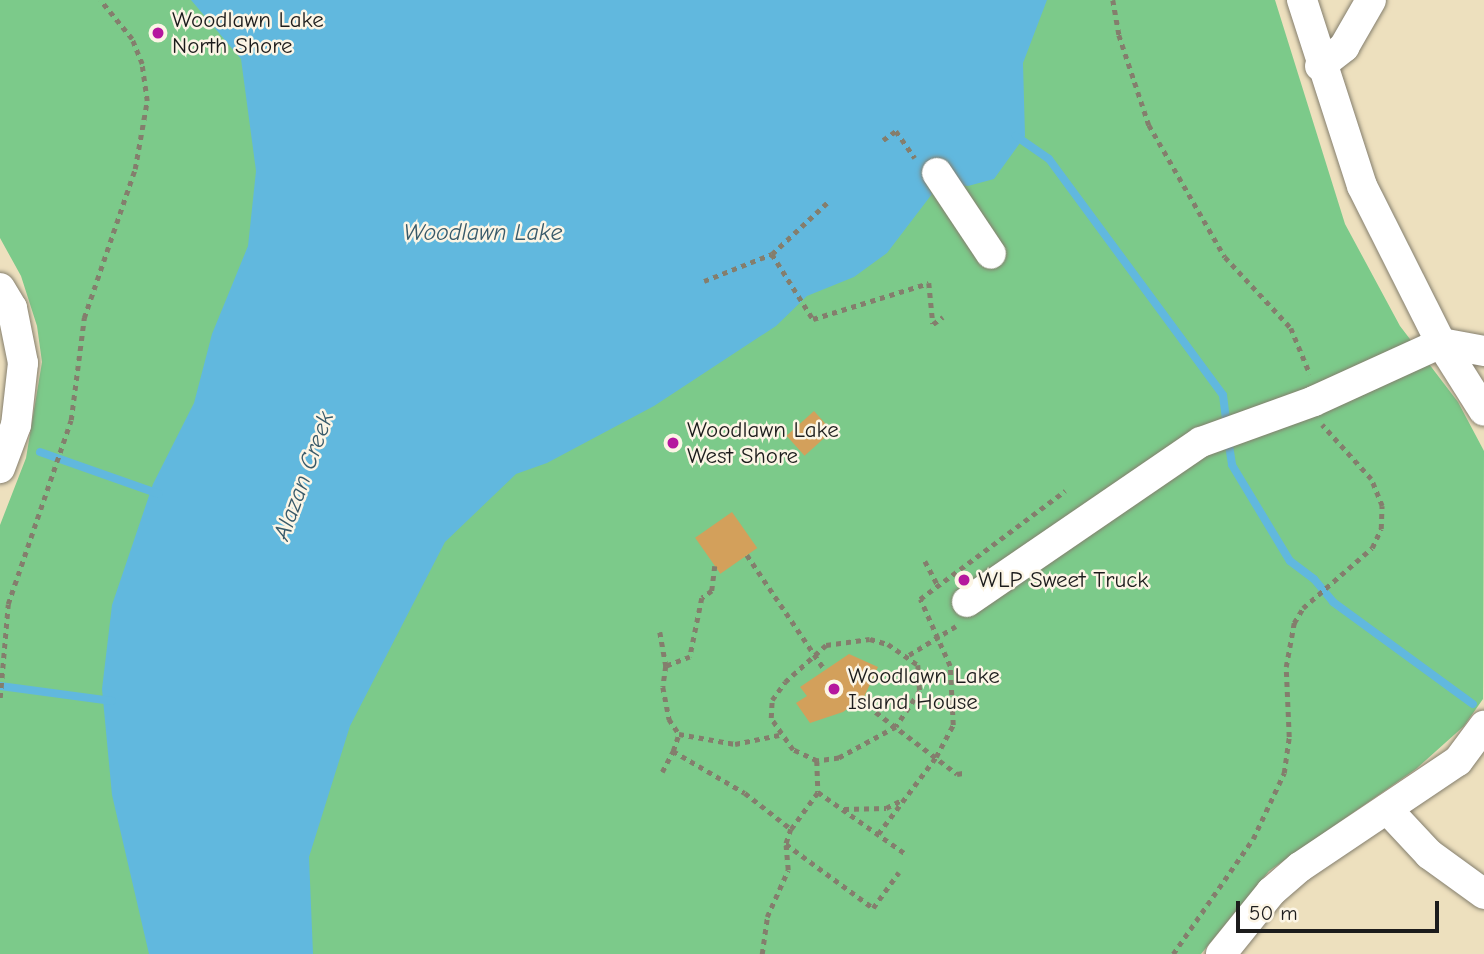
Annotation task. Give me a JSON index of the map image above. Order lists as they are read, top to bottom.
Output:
{
  "water": ["Woodlawn Lake", "Alazan Creek"],
  "places": [
    "Woodlawn Lake North Shore",
    "Woodlawn Lake West Shore",
    "WLP Sweet Truck",
    "Woodlawn Lake Island House"
  ],
  "scale_bar": "50 m"
}
